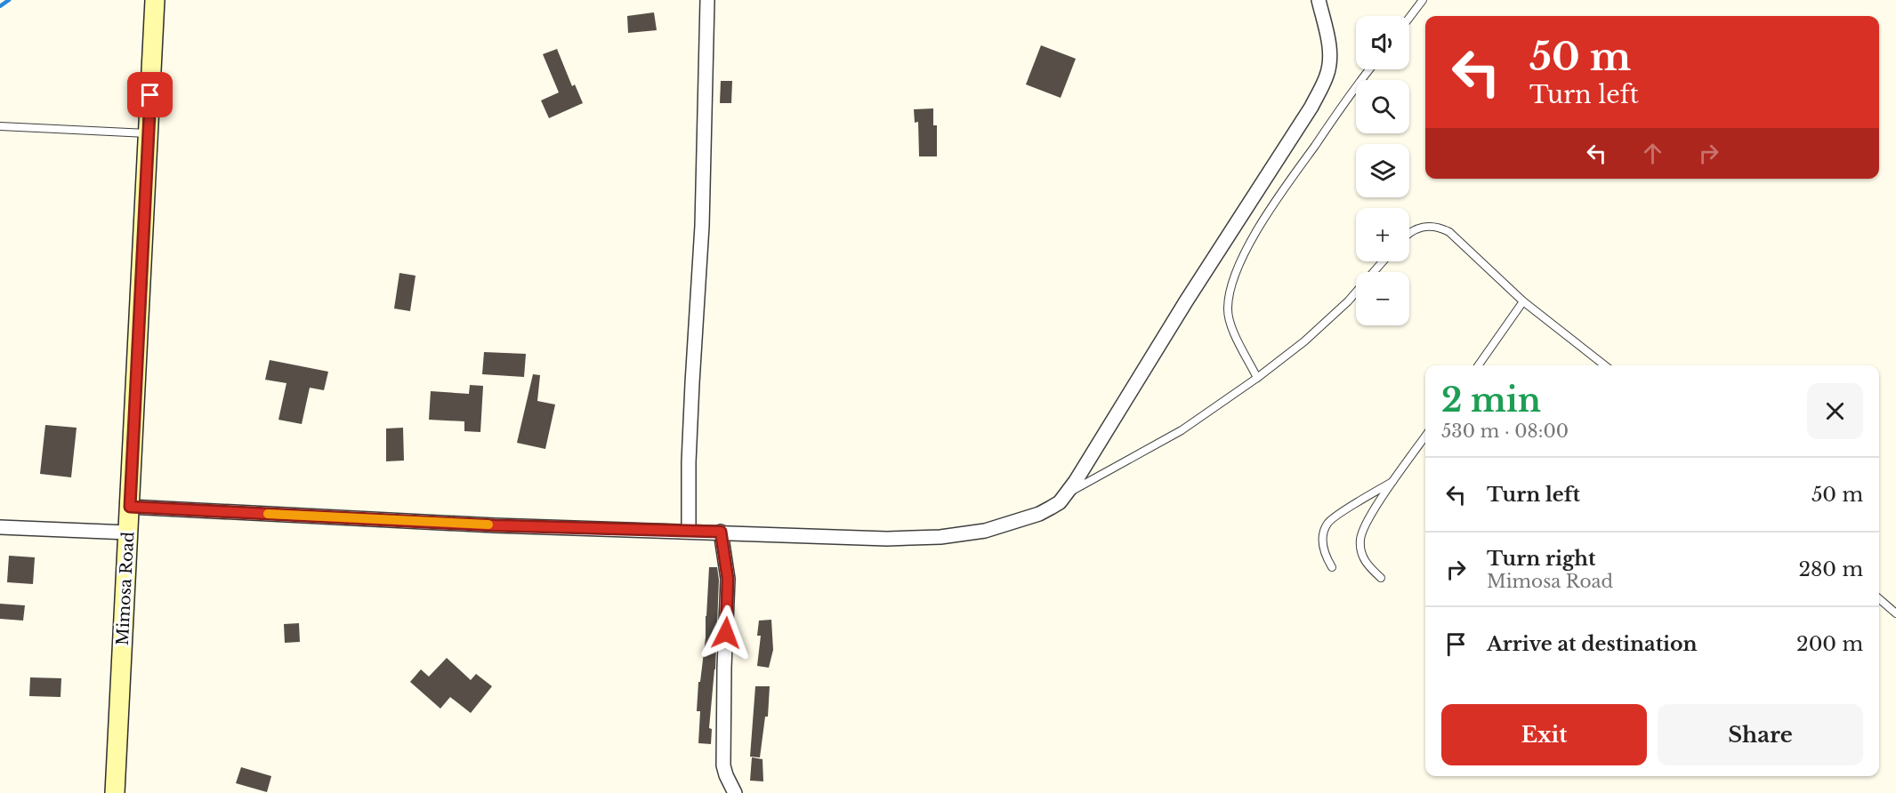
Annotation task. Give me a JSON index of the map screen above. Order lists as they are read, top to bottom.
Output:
{
  "streets": {
    "street": ["Mimosa Road"]
  },
  "page": {
    "map_buttons": ["+", "−"],
    "turn": ["50 m", "Turn left"],
    "heading": ["2 min", "530 m · 08:00"],
    "list": [
      {
        "name": "Turn left",
        "value": "50 m"
      },
      {
        "name": "Turn right",
        "note": "Mimosa Road",
        "value": "280 m"
      },
      {
        "name": "Arrive at destination",
        "value": "200 m"
      }
    ],
    "buttons": ["Exit", "Share"]
  }
}
